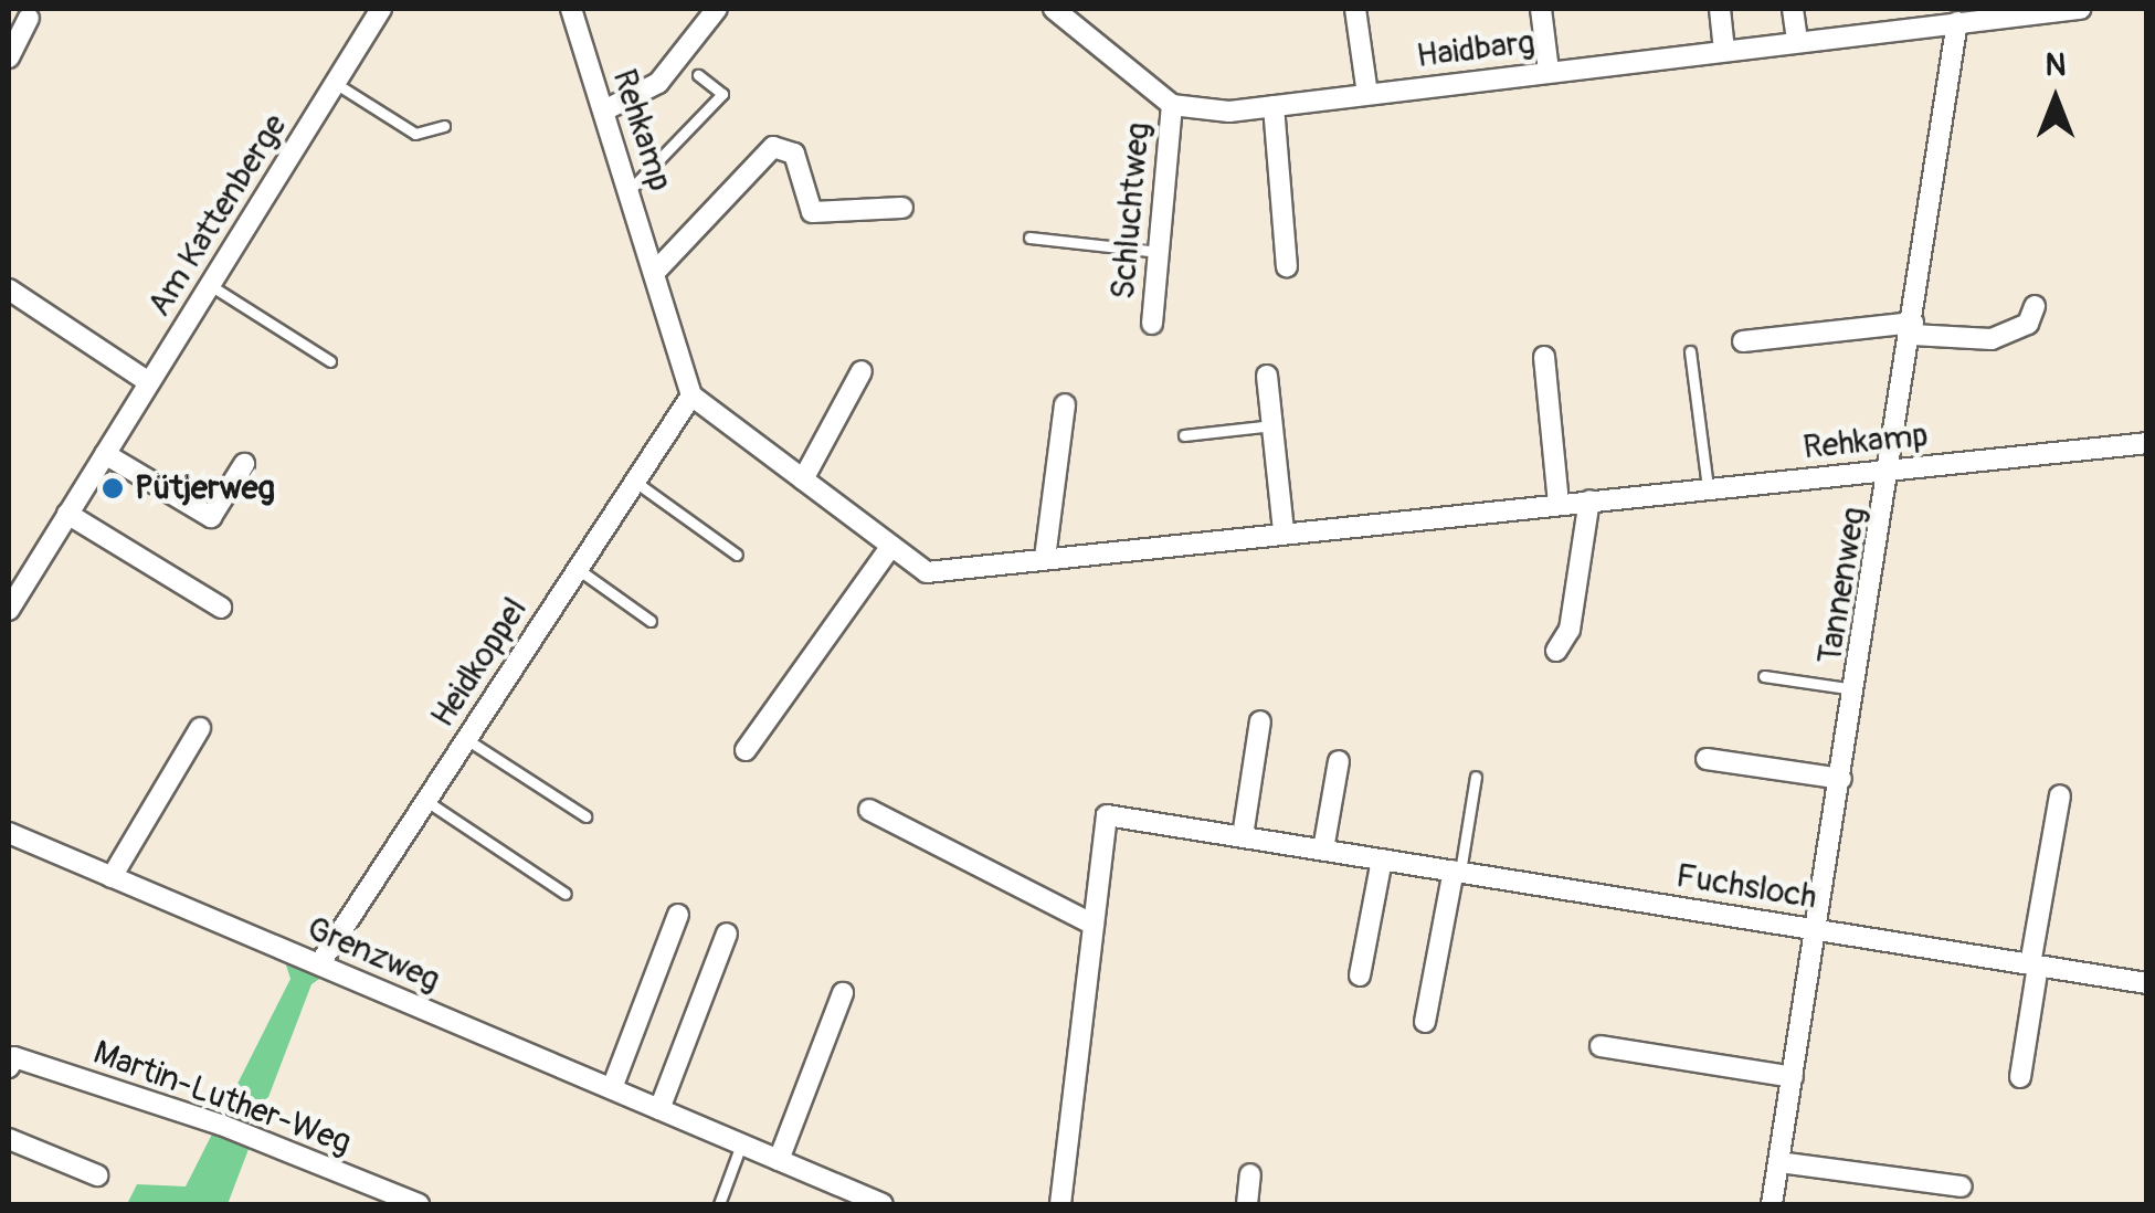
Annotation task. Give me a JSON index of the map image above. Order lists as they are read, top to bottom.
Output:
{
  "streets": {
    "street": [
      "Haidbarg",
      "Rehkamp",
      "Schluchtweg",
      "Am Kattenberge",
      "Tannenweg",
      "Heidkoppel",
      "Fuchsloch",
      "Grenzweg",
      "Martin-Luther-Weg"
    ]
  },
  "crossings": [
    ["Haidbarg", "Schluchtweg"],
    ["Haidbarg", "Tannenweg"],
    ["Rehkamp", "Tannenweg"],
    ["Rehkamp", "Heidkoppel"],
    ["Tannenweg", "Fuchsloch"],
    ["Heidkoppel", "Grenzweg"]
  ],
  "places": ["Pütjerweg"],
  "north": "top"
}
